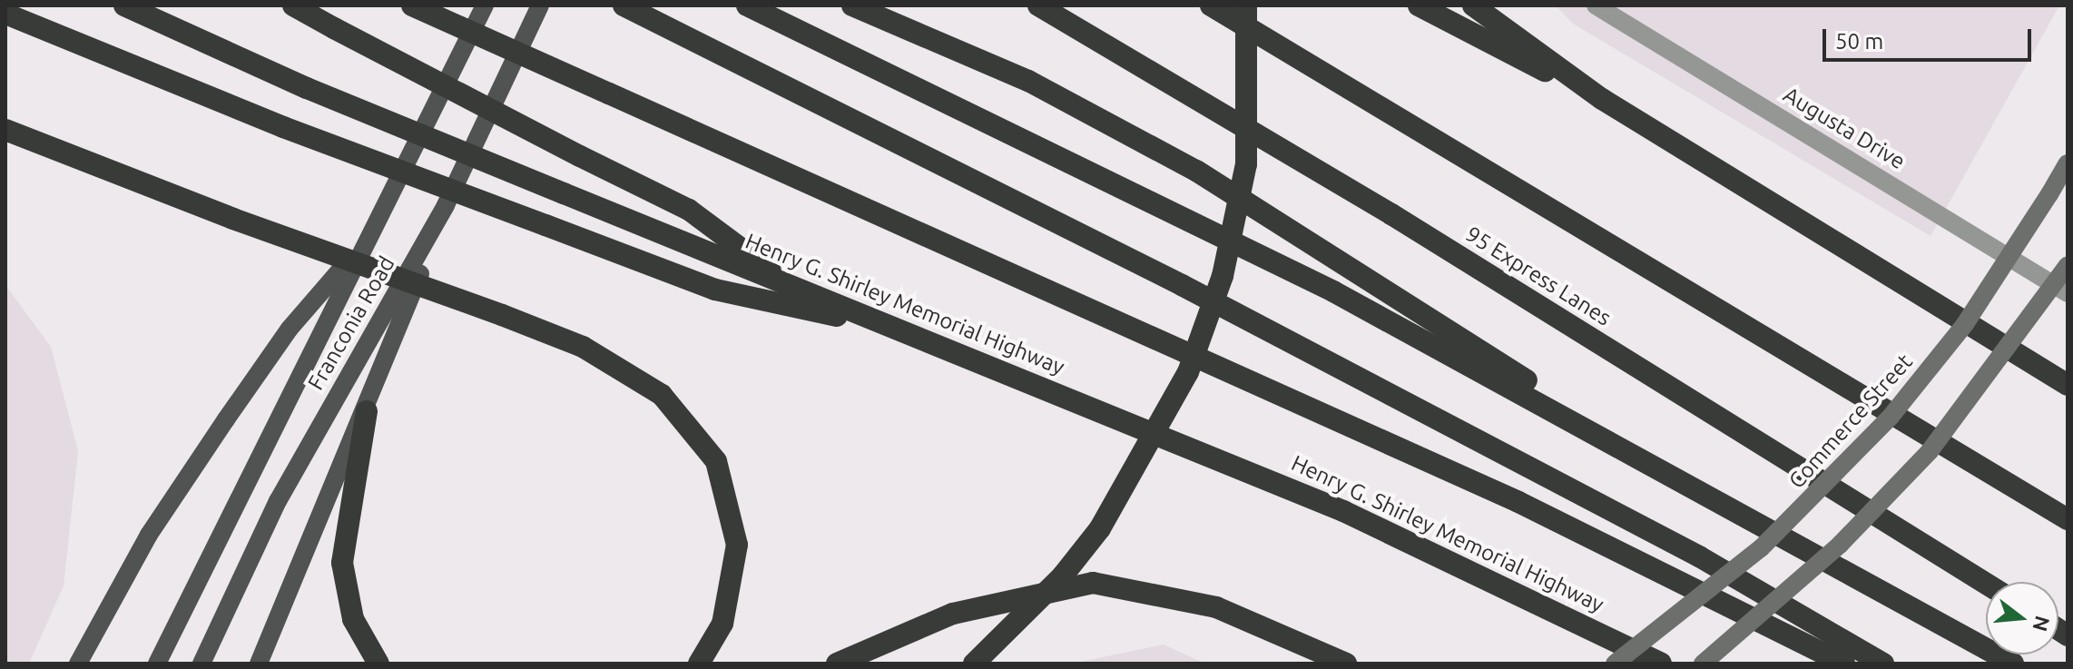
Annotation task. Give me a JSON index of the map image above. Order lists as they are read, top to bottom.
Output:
{
  "streets": {
    "highway": ["95 Express Lanes", "Henry G. Shirley Memorial Highway"],
    "main road": ["Franconia Road", "Commerce Street"],
    "street": ["Augusta Drive"]
  },
  "scale_bar": "50 m",
  "north": "right"
}
